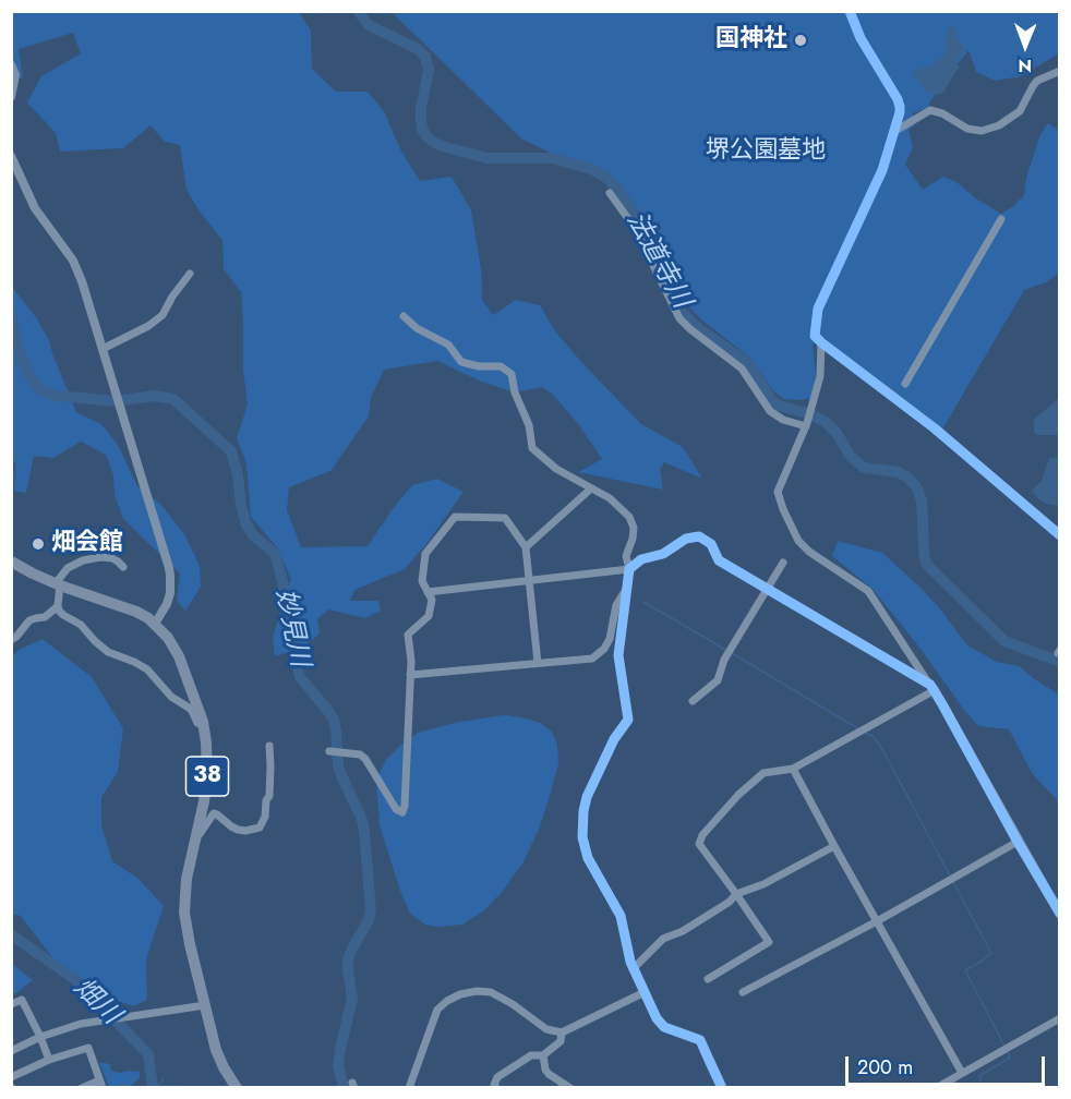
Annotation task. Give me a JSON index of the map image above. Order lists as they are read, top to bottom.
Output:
{
  "streets": {
    "main road": ["38"]
  },
  "water": ["法道寺川", "妙見川", "畑川"],
  "parks": ["堺公園墓地"],
  "places": ["国神社", "畑会館"],
  "scale_bar": "200 m",
  "north": "bottom"
}
